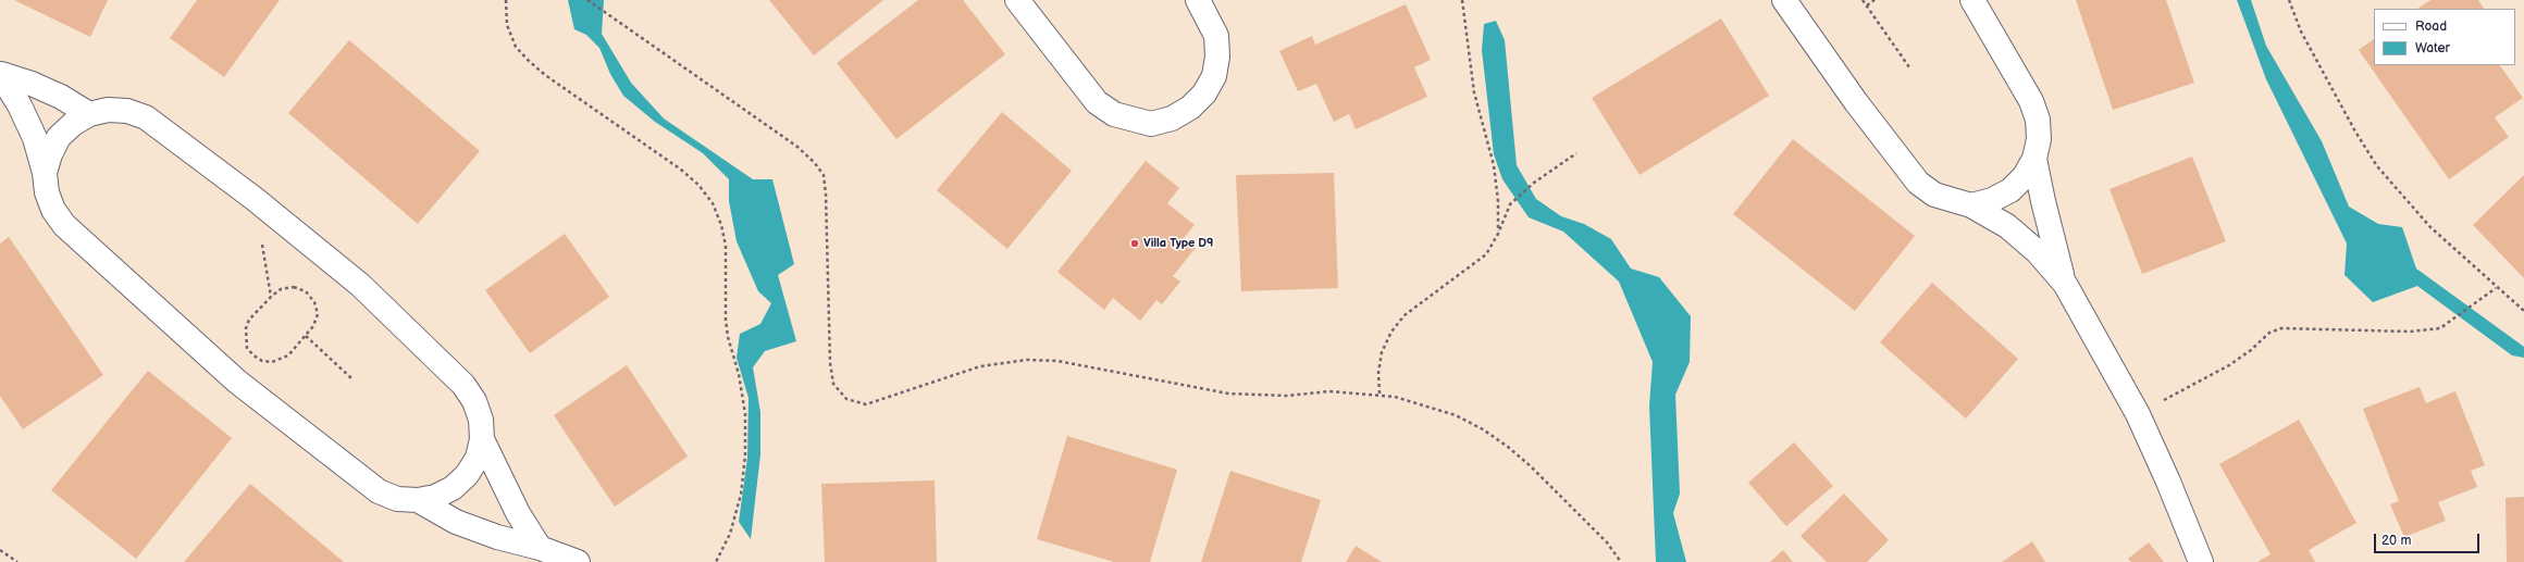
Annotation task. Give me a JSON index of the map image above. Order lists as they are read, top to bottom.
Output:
{
  "places": ["Villa Type D9"],
  "legend": ["Road", "Water"],
  "scale_bar": "20 m"
}
